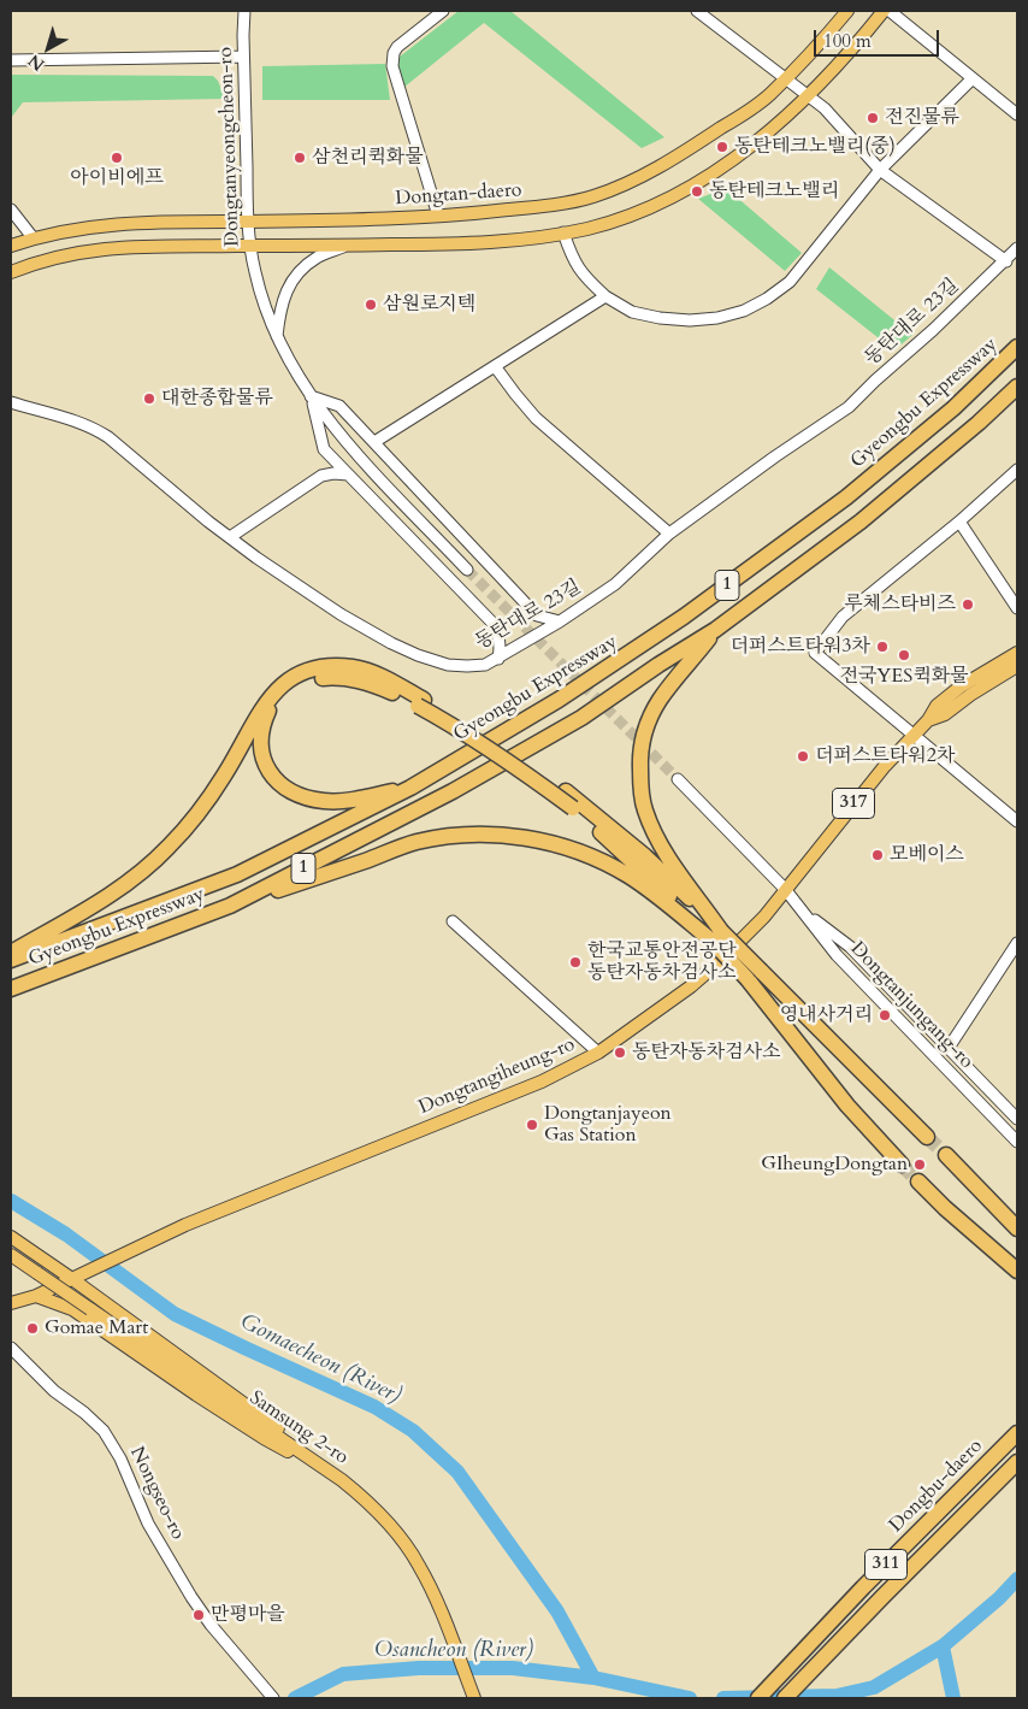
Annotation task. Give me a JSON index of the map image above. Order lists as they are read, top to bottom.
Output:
{
  "streets": {
    "highway": [
      "Gyeongbu Expressway",
      "1",
      "Dongbu-daero",
      "311"
    ],
    "main road": [
      "Dongtan-daero",
      "317",
      "Dongtangiheung-ro",
      "Samsung 2-ro"
    ],
    "street": [
      "Dongtanyeongcheon-ro",
      "동탄대로 23길",
      "Dongtanjungang-ro",
      "Nongseo-ro"
    ]
  },
  "crossings": [
    ["Dongtanyeongcheon-ro", "Dongtan-daero"],
    ["Dongtanjungang-ro", "Dongtangiheung-ro"]
  ],
  "water": ["Gomaecheon (River)", "Osancheon (River)"],
  "places": [
    "전진물류",
    "동탄테크노밸리(중)",
    "아이비에프",
    "삼천리퀵화물",
    "동탄테크노밸리",
    "삼원로지텍",
    "대한종합물류",
    "루체스타비즈",
    "더퍼스트타워3차",
    "전국YES퀵화물",
    "더퍼스트타워2차",
    "모베이스",
    "한국교통안전공단 동탄자동차검사소",
    "영내사거리",
    "동탄자동차검사소",
    "Dongtanjayeon Gas Station",
    "GIheungDongtan",
    "Gomae Mart",
    "만평마을"
  ],
  "scale_bar": "100 m",
  "north": "bottom left"
}
